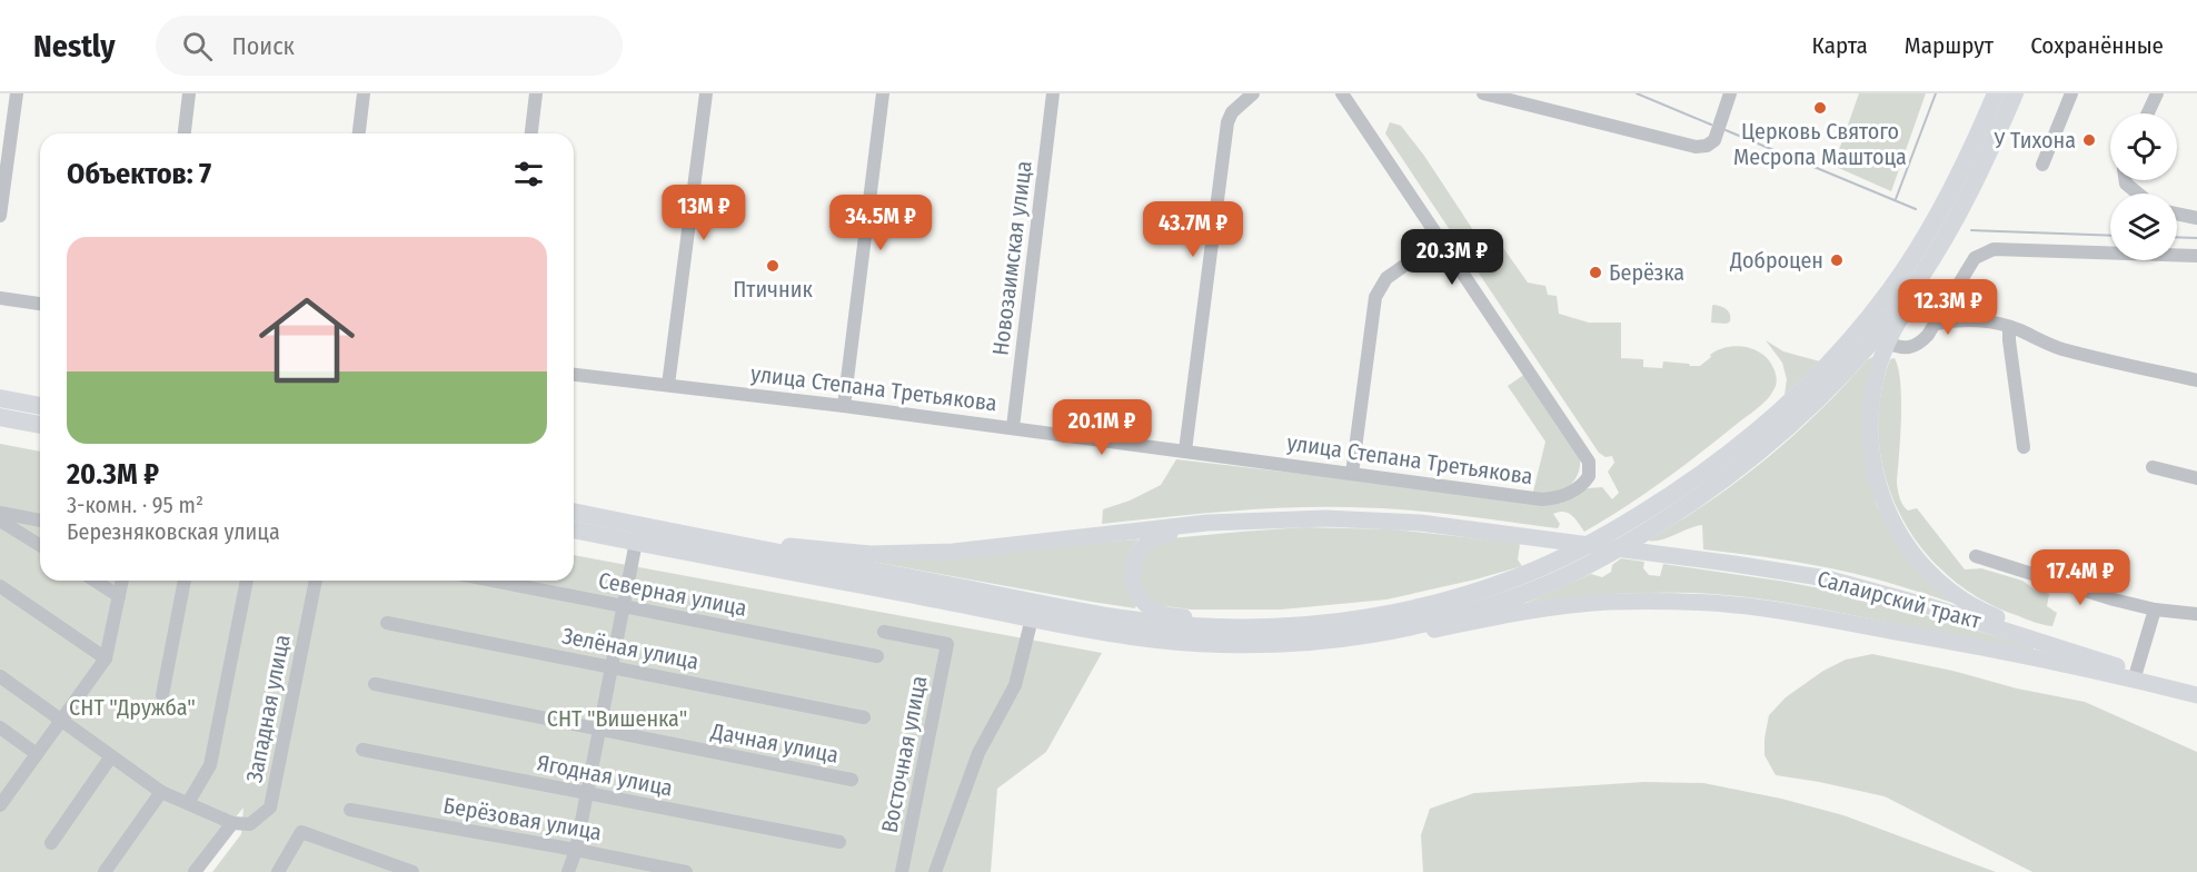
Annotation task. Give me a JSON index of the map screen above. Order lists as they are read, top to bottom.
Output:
{
  "streets": {
    "main road": ["Салаирский тракт"],
    "street": [
      "Новозаимская улица",
      "улица Степана Третьякова",
      "Северная улица",
      "Зелёная улица",
      "Западная улица",
      "Дачная улица",
      "Восточная улица",
      "Ягодная улица",
      "Берёзовая улица"
    ]
  },
  "crossings": [
    ["Новозаимская улица", "улица Степана Третьякова"]
  ],
  "parks": ["СНТ \"Дружба\"", "СНТ \"Вишенка\""],
  "places": [
    "Церковь Святого Месропа Маштоца",
    "У Тихона",
    "Доброцен",
    "Птичник",
    "Берёзка"
  ],
  "page": {
    "header": "Nestly",
    "search": "Поиск",
    "nav": ["Карта", "Маршрут", "Сохранённые"],
    "heading": "Объектов: 7",
    "price": [
      "13M ₽",
      "34.5M ₽",
      "43.7M ₽",
      "20.3M ₽",
      "12.3M ₽",
      "20.1M ₽",
      "17.4M ₽"
    ],
    "list": [
      {
        "name": "20.3M ₽",
        "note": "3-комн. · 95 m² · Березняковская улица"
      }
    ]
  }
}
